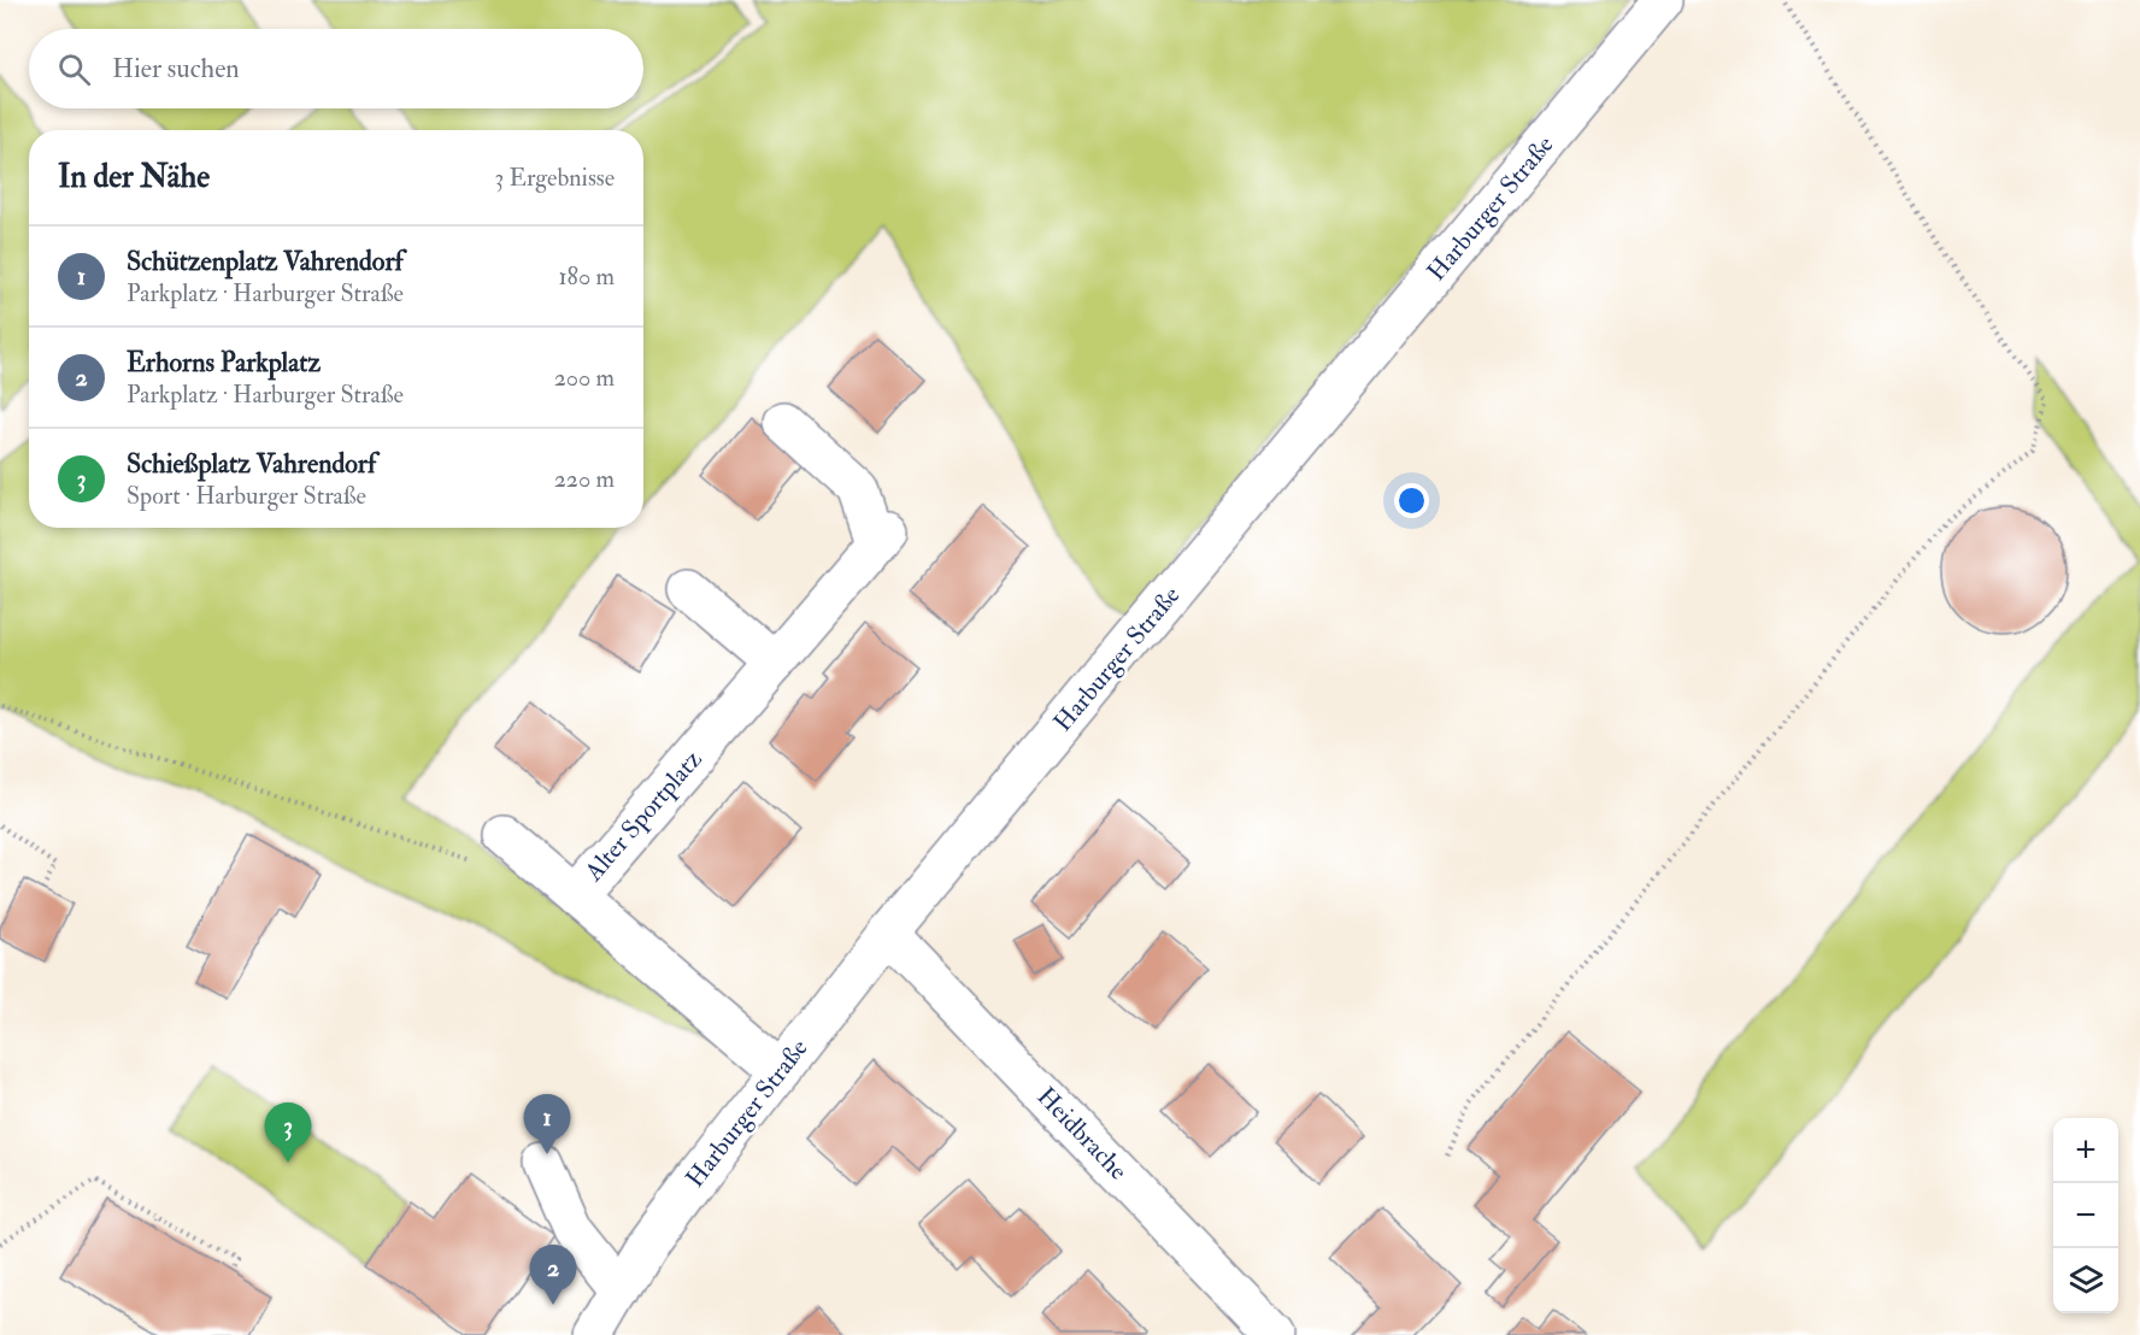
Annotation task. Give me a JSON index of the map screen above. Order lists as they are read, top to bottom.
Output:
{
  "streets": {
    "street": ["Harburger Straße", "Alter Sportplatz", "Heidbrache"]
  },
  "crossings": [
    ["Harburger Straße", "Alter Sportplatz"],
    ["Harburger Straße", "Heidbrache"]
  ],
  "page": {
    "search": "Hier suchen",
    "heading": ["In der Nähe", "3 Ergebnisse"],
    "list": [
      {
        "mark": "1",
        "name": "Schützenplatz Vahrendorf",
        "note": "Parkplatz · Harburger Straße",
        "value": "180 m"
      },
      {
        "mark": "2",
        "name": "Erhorns Parkplatz",
        "note": "Parkplatz · Harburger Straße",
        "value": "200 m"
      },
      {
        "mark": "3",
        "name": "Schießplatz Vahrendorf",
        "note": "Sport · Harburger Straße",
        "value": "220 m"
      }
    ],
    "pins": ["1", "3", "2"],
    "map_buttons": ["+", "−"]
  }
}
